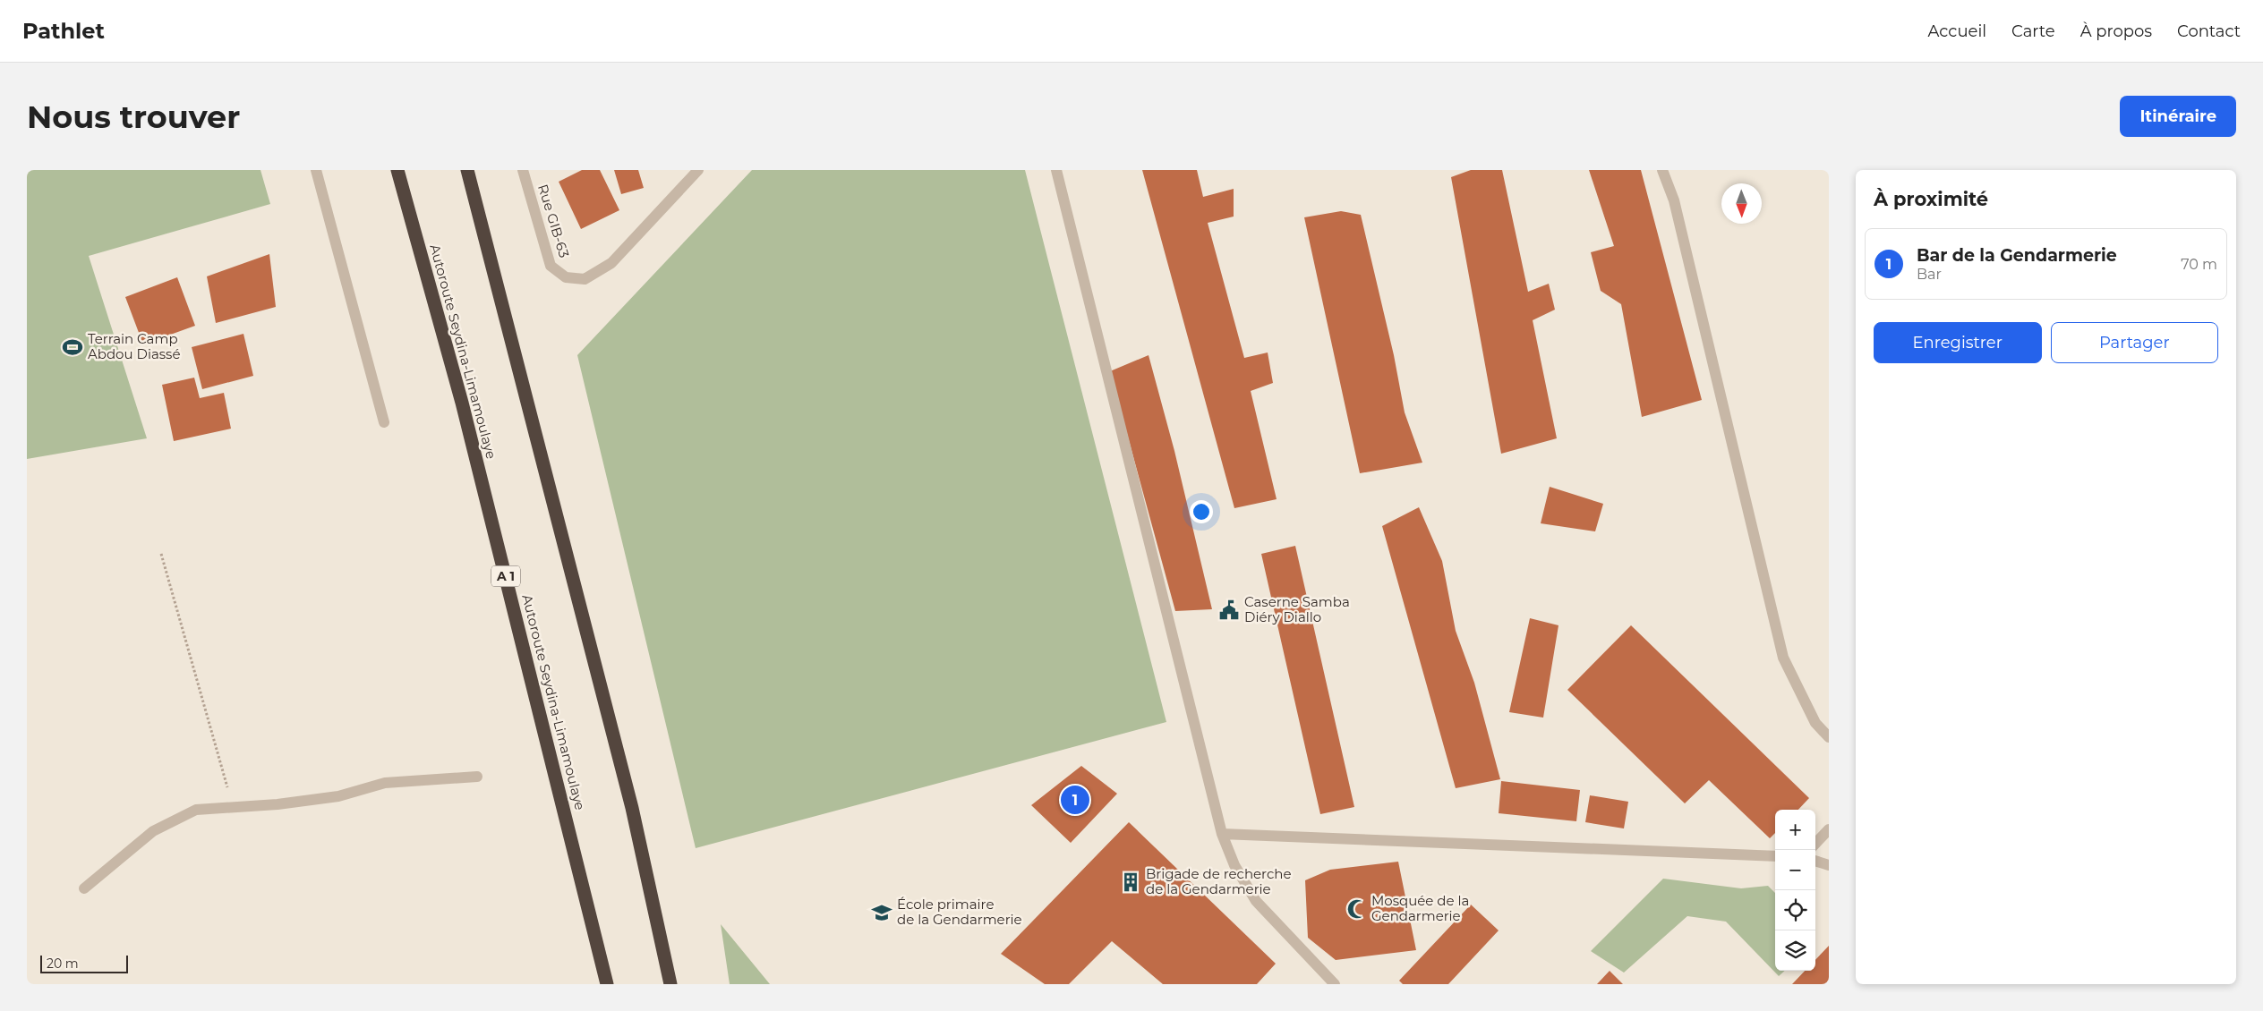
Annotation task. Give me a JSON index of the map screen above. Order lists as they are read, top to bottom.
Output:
{
  "streets": {
    "highway": ["Autoroute Seydina-Limamoulaye", "A 1"],
    "street": ["Rue GIB-63"]
  },
  "places": {
    "sports": ["Terrain Camp Abdou Diassé"],
    "public building": ["Caserne Samba Diéry Diallo"],
    "building": ["Brigade de recherche de la Gendarmerie"],
    "mosque": ["Mosquée de la Gendarmerie"],
    "school or university": ["École primaire de la Gendarmerie"]
  },
  "scale_bar": "20 m",
  "north": "bottom",
  "page": {
    "header": "Pathlet",
    "nav": [
      "Accueil",
      "Carte",
      "À propos",
      "Contact"
    ],
    "buttons": [
      "Itinéraire",
      ["Enregistrer", "Partager"]
    ],
    "title": "Nous trouver",
    "heading": "À proximité",
    "list": [
      {
        "mark": "1",
        "name": "Bar de la Gendarmerie",
        "note": "Bar",
        "value": "70 m"
      }
    ],
    "pins": "1",
    "map_buttons": ["+", "−"],
    "scale": "20 m"
  }
}
